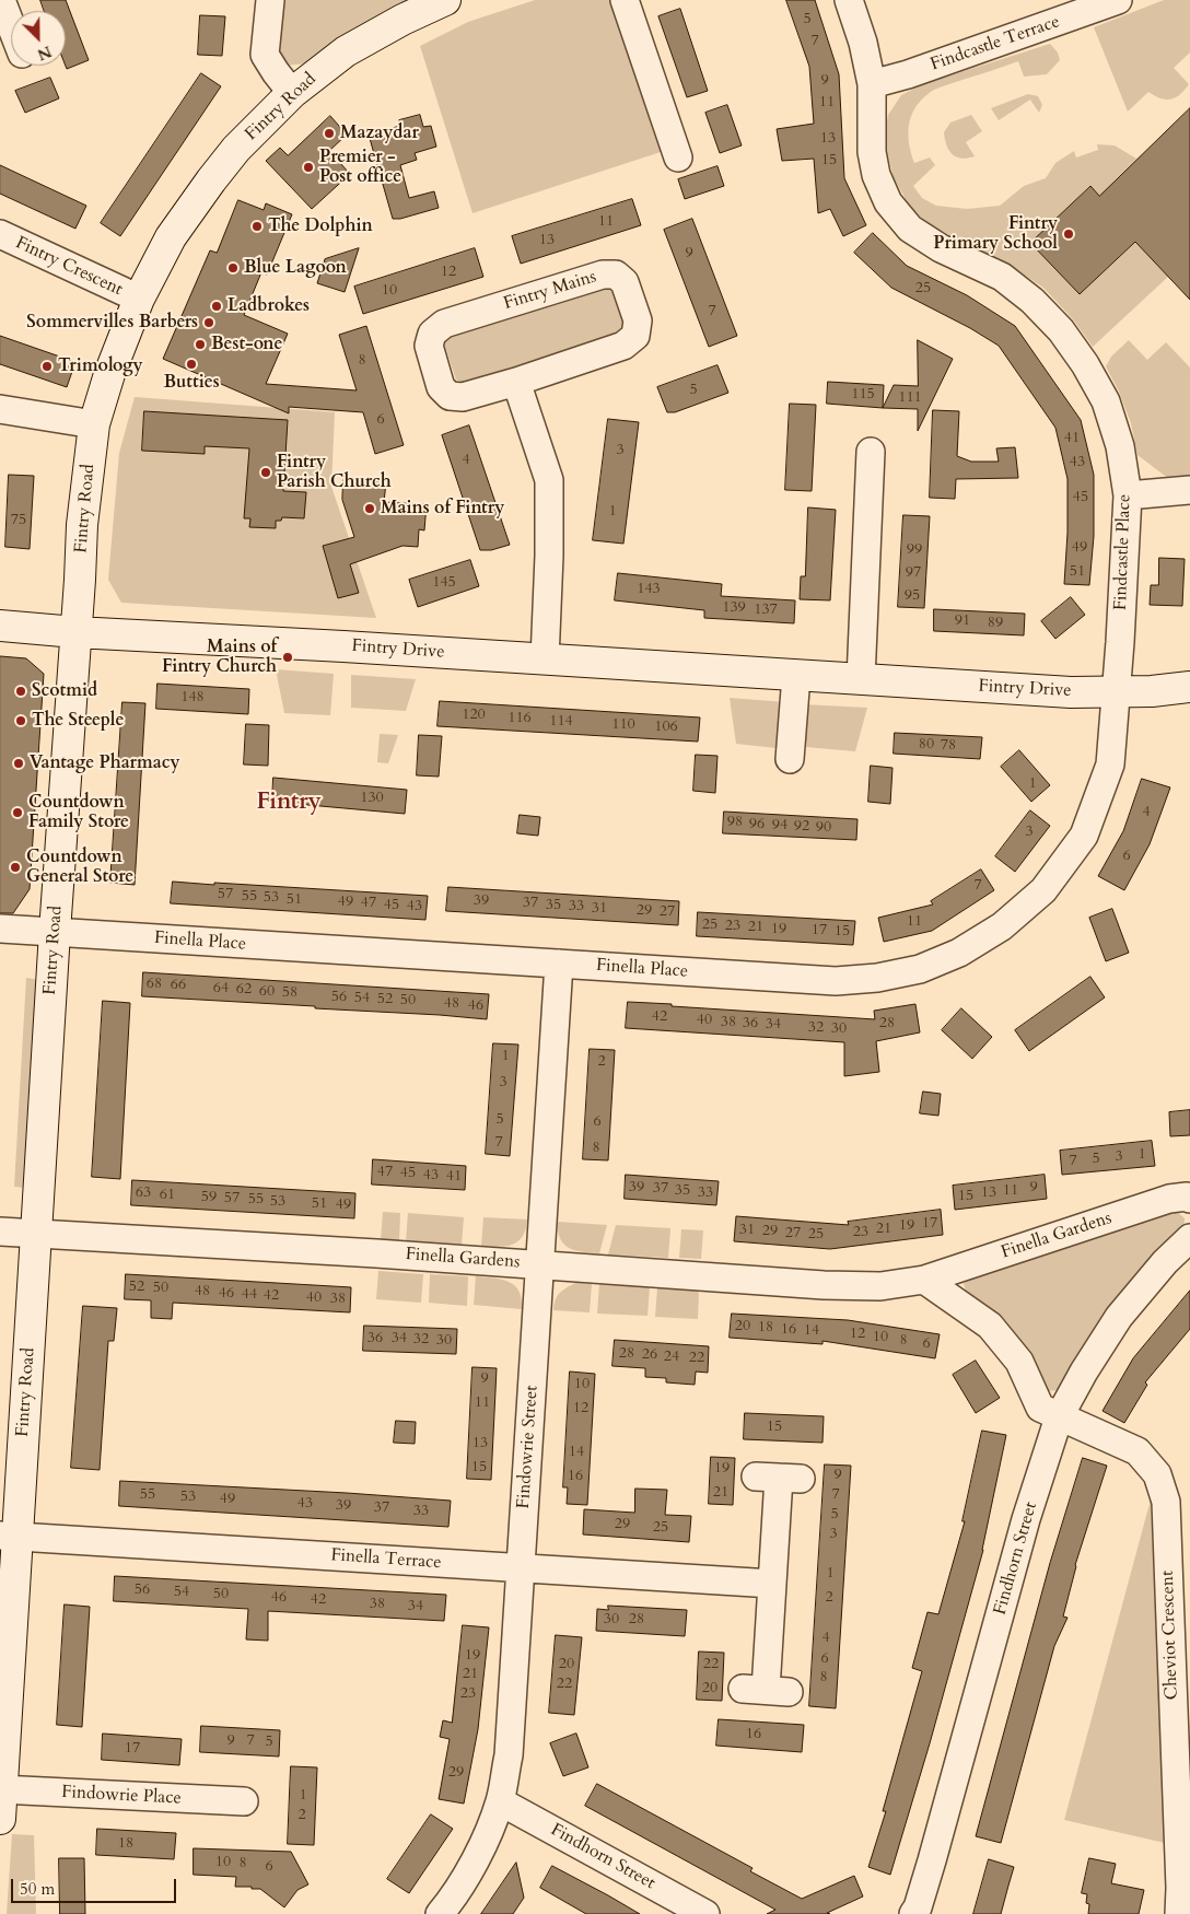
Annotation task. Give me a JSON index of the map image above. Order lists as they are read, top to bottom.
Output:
{
  "streets": {
    "street": [
      "Findcastle Terrace",
      "Fintry Road",
      "Fintry Crescent",
      "Fintry Mains",
      "Findcastle Place",
      "Fintry Drive",
      "Finella Place",
      "Finella Gardens",
      "Findowrie Street",
      "Findhorn Street",
      "Finella Terrace",
      "Cheviot Crescent",
      "Findowrie Place"
    ]
  },
  "crossings": [
    ["Findcastle Terrace", "Findcastle Place"],
    ["Fintry Road", "Fintry Crescent"],
    ["Fintry Road", "Fintry Drive"],
    ["Fintry Road", "Finella Place"],
    ["Fintry Road", "Finella Gardens"],
    ["Fintry Road", "Finella Terrace"],
    ["Fintry Road", "Findowrie Place"],
    ["Findcastle Place", "Fintry Drive"],
    ["Findcastle Place", "Finella Place"],
    ["Fintry Drive", "Finella Place"],
    ["Finella Place", "Findowrie Street"],
    ["Finella Gardens", "Findowrie Street"],
    ["Findowrie Street", "Findhorn Street"],
    ["Findowrie Street", "Finella Terrace"],
    ["Findhorn Street", "Cheviot Crescent"]
  ],
  "districts": ["Fintry"],
  "places": [
    "Mazaydar",
    "Premier - Post office",
    "The Dolphin",
    "Fintry Primary School",
    "Blue Lagoon",
    "Ladbrokes",
    "Sommervilles Barbers",
    "Best-one",
    "Butties",
    "Trimology",
    "Fintry Parish Church",
    "Mains of Fintry",
    "Mains of Fintry Church",
    "Scotmid",
    "The Steeple",
    "Vantage Pharmacy",
    "Countdown Family Store",
    "Countdown General Store"
  ],
  "house_numbers": [
    "5",
    "7",
    "9",
    "11",
    "13",
    "15",
    "11",
    "13",
    "9",
    "12",
    "25",
    "10",
    "7",
    "8",
    "5",
    "115",
    "111",
    "6",
    "41",
    "3",
    "4",
    "43",
    "45",
    "1",
    "75",
    "49",
    "99",
    "51",
    "97",
    "145",
    "143",
    "95",
    "139",
    "137",
    "91",
    "89",
    "148",
    "120",
    "116",
    "114",
    "110",
    "106",
    "80",
    "78",
    "1",
    "130",
    "4",
    "98",
    "96",
    "94",
    "92",
    "90",
    "3",
    "6",
    "7",
    "57",
    "55",
    "53",
    "51",
    "39",
    "49",
    "47",
    "37",
    "45",
    "35",
    "43",
    "33",
    "31",
    "29",
    "27",
    "11",
    "25",
    "23",
    "21",
    "19",
    "17",
    "15",
    "68",
    "66",
    "64",
    "62",
    "60",
    "58",
    "56",
    "54",
    "52",
    "50",
    "48",
    "46",
    "42",
    "40",
    "38",
    "36",
    "28",
    "34",
    "32",
    "30",
    "1",
    "2",
    "3",
    "5",
    "6",
    "7",
    "8",
    "1",
    "3",
    "5",
    "7",
    "47",
    "45",
    "43",
    "41",
    "39",
    "9",
    "37",
    "35",
    "11",
    "63",
    "33",
    "13",
    "61",
    "15",
    "59",
    "57",
    "55",
    "53",
    "51",
    "49",
    "17",
    "19",
    "21",
    "31",
    "29",
    "23",
    "27",
    "25",
    "52",
    "50",
    "48",
    "46",
    "44",
    "42",
    "40",
    "38",
    "20",
    "18",
    "16",
    "14",
    "12",
    "10",
    "36",
    "34",
    "32",
    "30",
    "8",
    "6",
    "28",
    "26",
    "24",
    "22",
    "9",
    "10",
    "11",
    "12",
    "15",
    "13",
    "14",
    "15",
    "19",
    "9",
    "16",
    "21",
    "55",
    "7",
    "53",
    "49",
    "43",
    "39",
    "37",
    "33",
    "5",
    "29",
    "25",
    "3",
    "1",
    "56",
    "54",
    "50",
    "46",
    "2",
    "42",
    "38",
    "34",
    "30",
    "28",
    "4",
    "19",
    "6",
    "20",
    "22",
    "21",
    "8",
    "22",
    "20",
    "23",
    "16",
    "9",
    "7",
    "5",
    "17",
    "29",
    "1",
    "2",
    "18",
    "10",
    "8",
    "6"
  ],
  "scale_bar": "50 m",
  "north": "bottom right"
}
